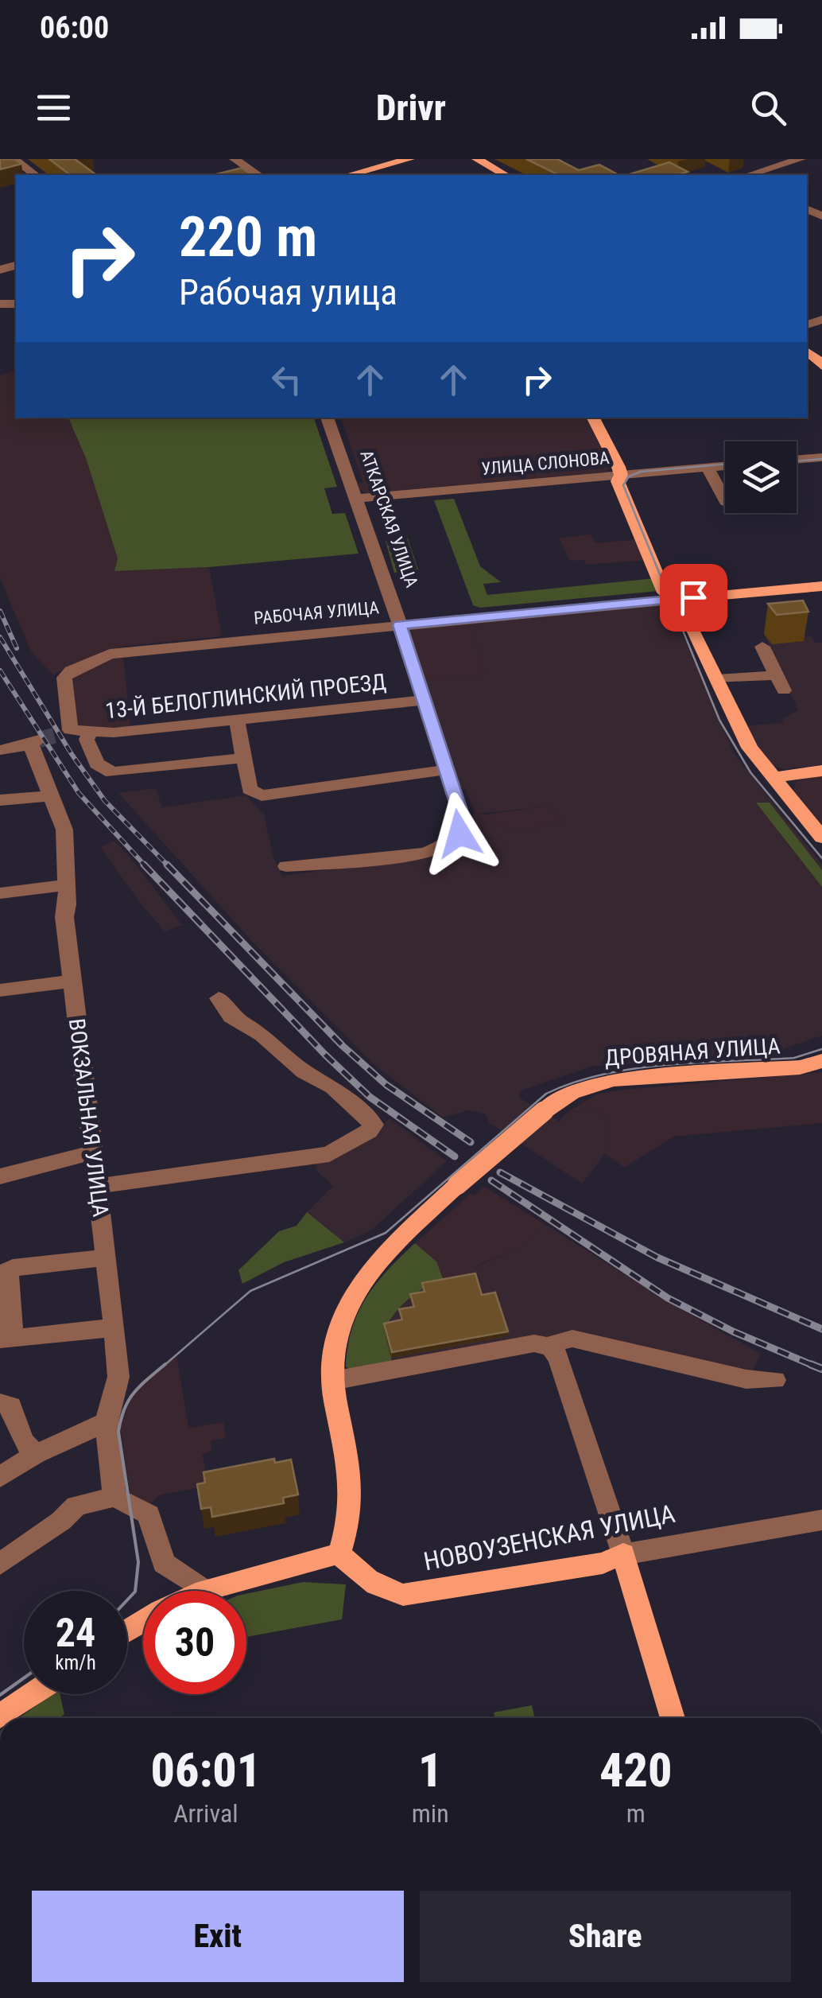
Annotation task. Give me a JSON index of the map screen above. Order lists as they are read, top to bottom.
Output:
{
  "streets": {
    "main road": ["РАБОЧАЯ УЛИЦА", "ДРОВЯНАЯ УЛИЦА", "НОВОУЗЕНСКАЯ УЛИЦА"],
    "street": [
      "УЛИЦА СЛОНОВА",
      "АТКАРСКАЯ УЛИЦА",
      "13-Й БЕЛОГЛИНСКИЙ ПРОЕЗД",
      "ВОКЗАЛЬНАЯ УЛИЦА"
    ]
  },
  "crossings": [
    ["УЛИЦА СЛОНОВА", "АТКАРСКАЯ УЛИЦА"],
    ["АТКАРСКАЯ УЛИЦА", "РАБОЧАЯ УЛИЦА"],
    ["АТКАРСКАЯ УЛИЦА", "13-Й БЕЛОГЛИНСКИЙ ПРОЕЗД"],
    ["РАБОЧАЯ УЛИЦА", "13-Й БЕЛОГЛИНСКИЙ ПРОЕЗД"],
    ["ДРОВЯНАЯ УЛИЦА", "НОВОУЗЕНСКАЯ УЛИЦА"]
  ],
  "page": {
    "status": "06:00",
    "header": "Drivr",
    "turn": ["220 m", "Рабочая улица"],
    "speed": "24 km/h",
    "limit": "30",
    "eta": [
      "06:01",
      "Arrival",
      "1",
      "min",
      "420",
      "m"
    ],
    "buttons": ["Exit", "Share"]
  }
}
